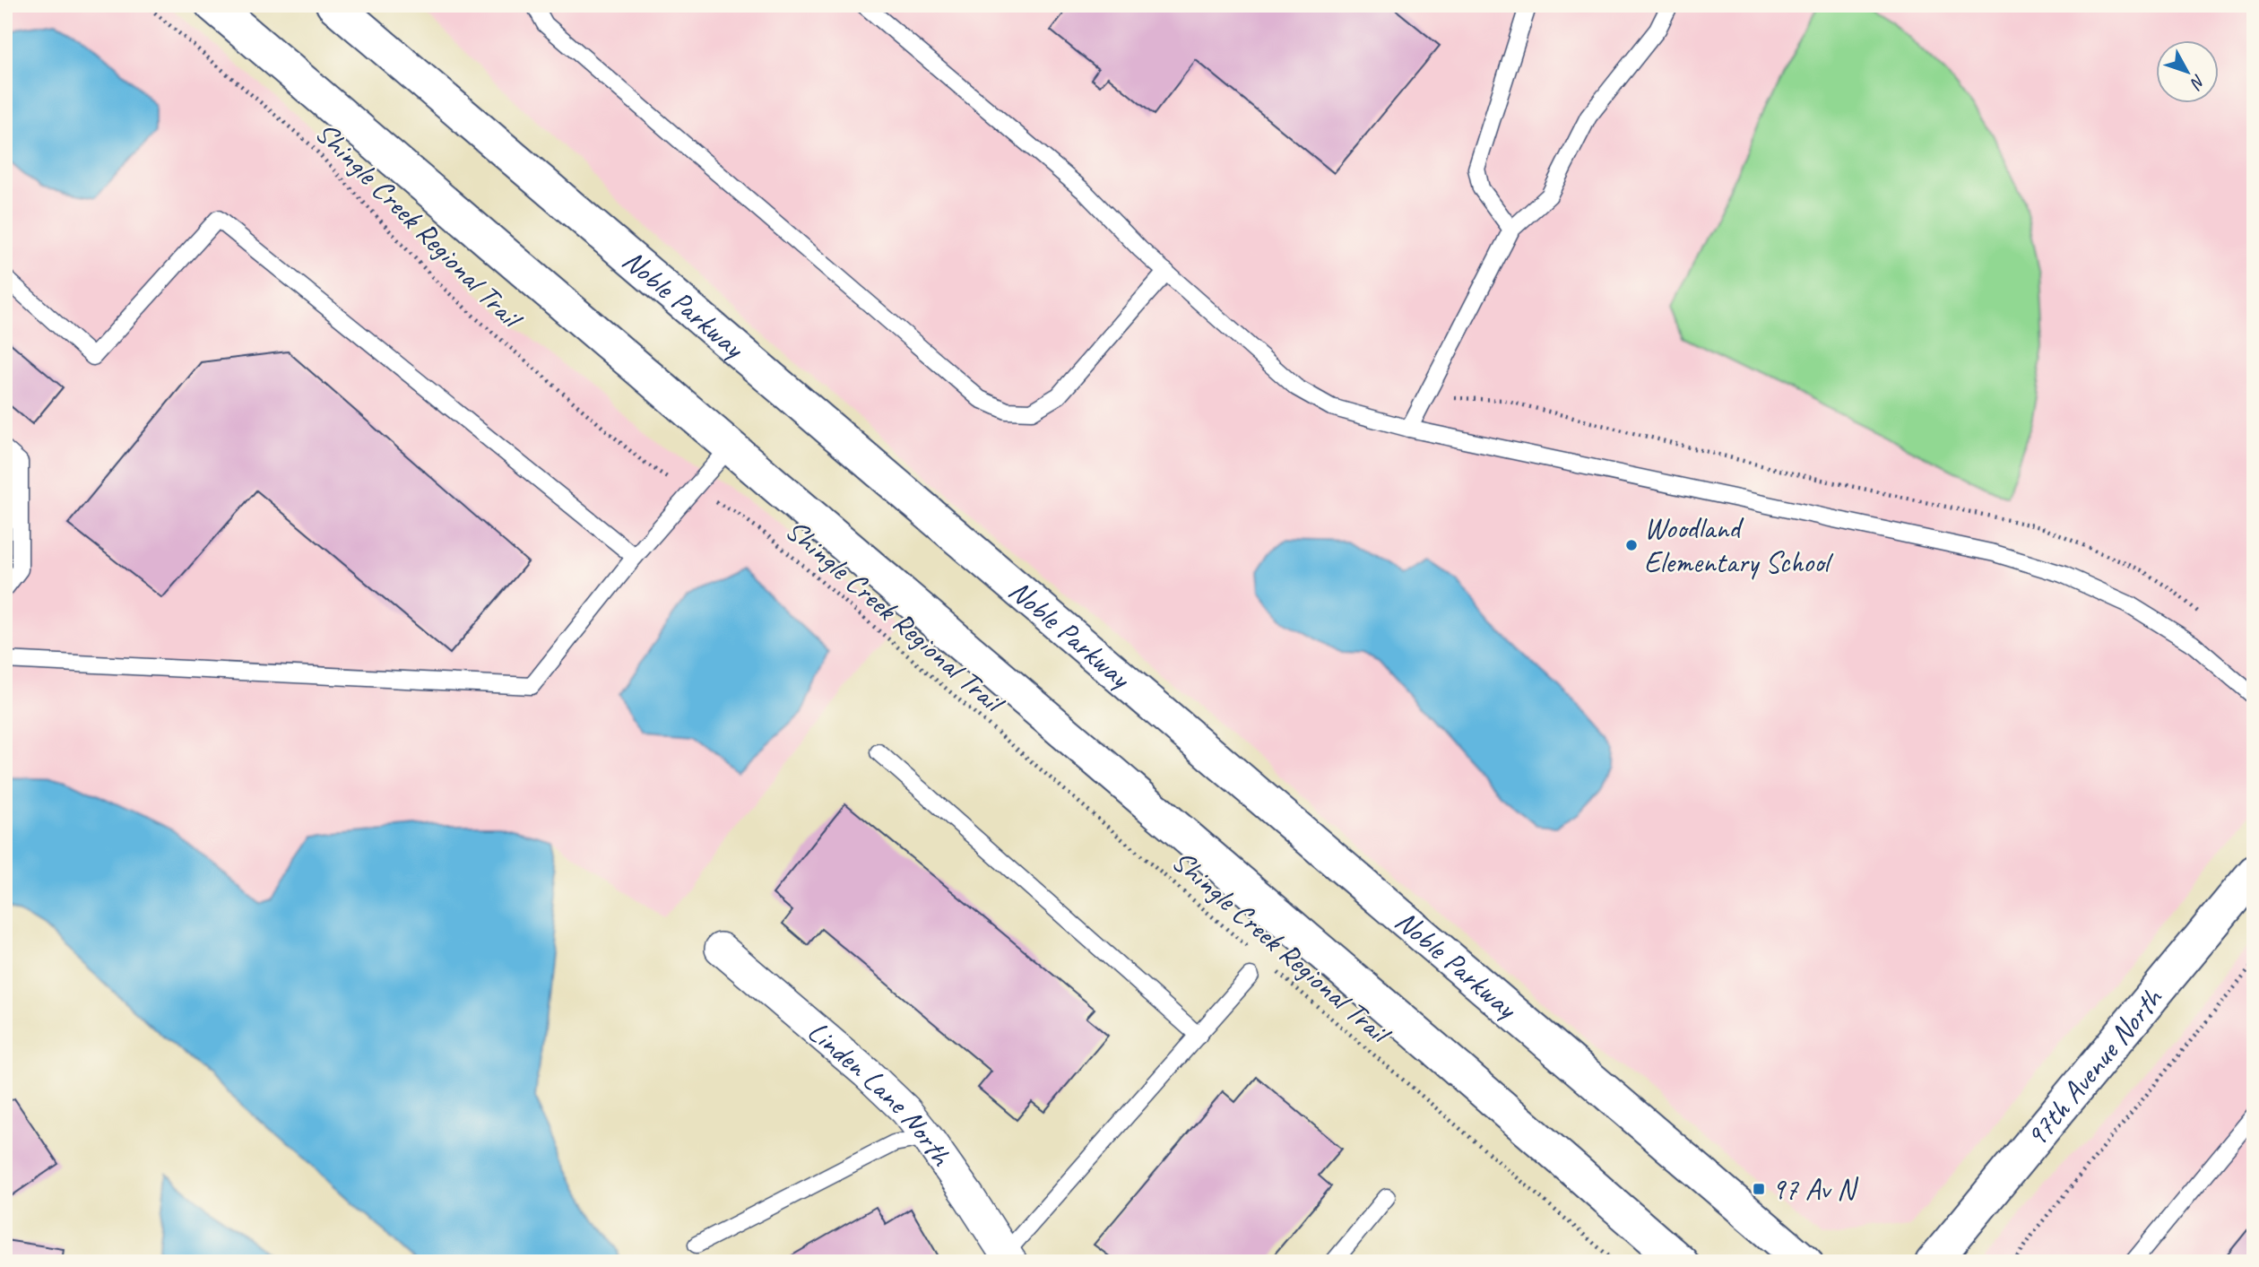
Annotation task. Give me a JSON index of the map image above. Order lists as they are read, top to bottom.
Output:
{
  "streets": {
    "main road": ["Noble Parkway", "97th Avenue North"],
    "street": ["Linden Lane North"],
    "path": ["Shingle Creek Regional Trail"]
  },
  "places": {
    "other": ["Woodland Elementary School"],
    "transit": ["97 Av N"]
  },
  "north": "bottom right"
}
